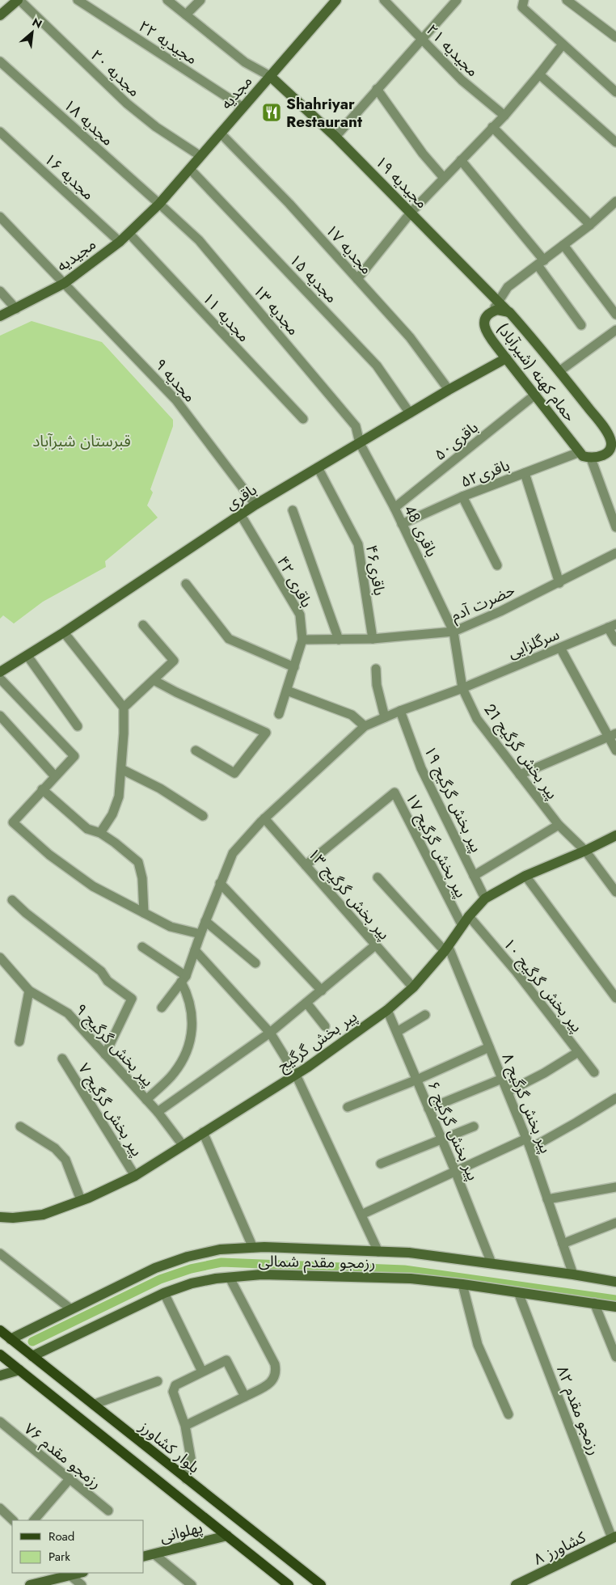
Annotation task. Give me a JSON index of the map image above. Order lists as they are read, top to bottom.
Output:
{
  "streets": {
    "main road": ["بلوار کشاورز"],
    "street": [
      "مجیدیه ۲۲",
      "مجیدیه ۲۱",
      "مجدیه ۲۰",
      "مجدیه",
      "مجدیه ۱۸",
      "مجدیه ۱۶",
      "مجیدیه ۱۹",
      "مجدیه ۱۷",
      "مجیدیه",
      "مجدیه ۱۵",
      "مجدیه ۱۳",
      "مجدیه ۱۱",
      "حمام کهنه (شیرآباد)",
      "مجدیه ۹",
      "باقری۵۰",
      "باقری۵۲",
      "باقری",
      "باقری 48",
      "باقری۴۶",
      "باقری ۴۲",
      "حضرت آدم",
      "سرگلزایی",
      "پیر بخش گرگیج 21",
      "پیر بخش گرگیج ۱۹",
      "پیر بخش گرگیج ۱۷",
      "پیر بخش گرگیج ۱۳",
      "پیر بخش گرگیج ۱۰",
      "پیر بخش گرگیج",
      "پیر بخش گرگیج ۹",
      "پیر بخش گرگیج ۸",
      "پیر بخش گرگیج ۷",
      "پیر بخش گرگیج ۶",
      "رزمجو مقدم شمالی",
      "رزمجو مقدم ۸۲",
      "رزمجو مقدم ۷۶",
      "پهلوانی",
      "کشاورز ۸"
    ]
  },
  "crossings": [
    ["مجیدیه ۲۲", "مجدیه"],
    ["مجدیه ۲۰", "مجدیه"],
    ["مجدیه", "مجدیه ۱۸"],
    ["مجدیه", "مجیدیه ۱۹"],
    ["مجدیه", "مجدیه ۱۷"],
    ["مجدیه", "مجیدیه"],
    ["مجدیه", "مجدیه ۱۵"],
    ["مجدیه", "مجدیه ۱۳"],
    ["مجدیه ۱۸", "مجیدیه"],
    ["مجدیه ۱۸", "مجدیه ۱۳"],
    ["مجدیه ۱۶", "مجیدیه"],
    ["مجیدیه ۱۹", "حمام کهنه (شیرآباد)"],
    ["مجدیه ۱۷", "باقری"],
    ["مجیدیه", "مجدیه ۱۳"],
    ["مجیدیه", "مجدیه ۱۱"],
    ["مجیدیه", "مجدیه ۹"],
    ["مجدیه ۱۵", "باقری"],
    ["مجدیه ۱۳", "باقری"],
    ["مجدیه ۱۳", "باقری 48"],
    ["حمام کهنه (شیرآباد)", "باقری۵۰"],
    ["حمام کهنه (شیرآباد)", "باقری۵۲"],
    ["حمام کهنه (شیرآباد)", "باقری"],
    ["مجدیه ۹", "باقری"],
    ["باقری۵۰", "باقری 48"],
    ["باقری۵۲", "باقری 48"],
    ["باقری", "باقری 48"],
    ["باقری", "باقری۴۶"],
    ["باقری", "باقری ۴۲"],
    ["باقری 48", "حضرت آدم"],
    ["باقری 48", "پیر بخش گرگیج 21"],
    ["باقری۴۶", "حضرت آدم"],
    ["باقری ۴۲", "حضرت آدم"],
    ["حضرت آدم", "پیر بخش گرگیج 21"],
    ["سرگلزایی", "پیر بخش گرگیج 21"],
    ["سرگلزایی", "پیر بخش گرگیج ۱۹"],
    ["سرگلزایی", "پیر بخش گرگیج ۱۳"],
    ["پیر بخش گرگیج 21", "پیر بخش گرگیج"],
    ["پیر بخش گرگیج ۱۹", "پیر بخش گرگیج"],
    ["پیر بخش گرگیج ۱۷", "پیر بخش گرگیج ۱۳"],
    ["پیر بخش گرگیج ۱۷", "پیر بخش گرگیج"],
    ["پیر بخش گرگیج ۱۳", "پیر بخش گرگیج"],
    ["پیر بخش گرگیج ۱۰", "پیر بخش گرگیج"],
    ["پیر بخش گرگیج", "پیر بخش گرگیج ۹"],
    ["پیر بخش گرگیج", "پیر بخش گرگیج ۸"],
    ["پیر بخش گرگیج", "پیر بخش گرگیج ۷"],
    ["پیر بخش گرگیج", "پیر بخش گرگیج ۶"],
    ["رزمجو مقدم شمالی", "رزمجو مقدم ۸۲"],
    ["رزمجو مقدم شمالی", "بلوار کشاورز"],
    ["رزمجو مقدم ۸۲", "کشاورز ۸"]
  ],
  "parks": ["قبرستان شیرآباد"],
  "places": {
    "restaurant": ["Shahriyar Restaurant"]
  },
  "legend": ["Road", "Park"],
  "north": "top right"
}
